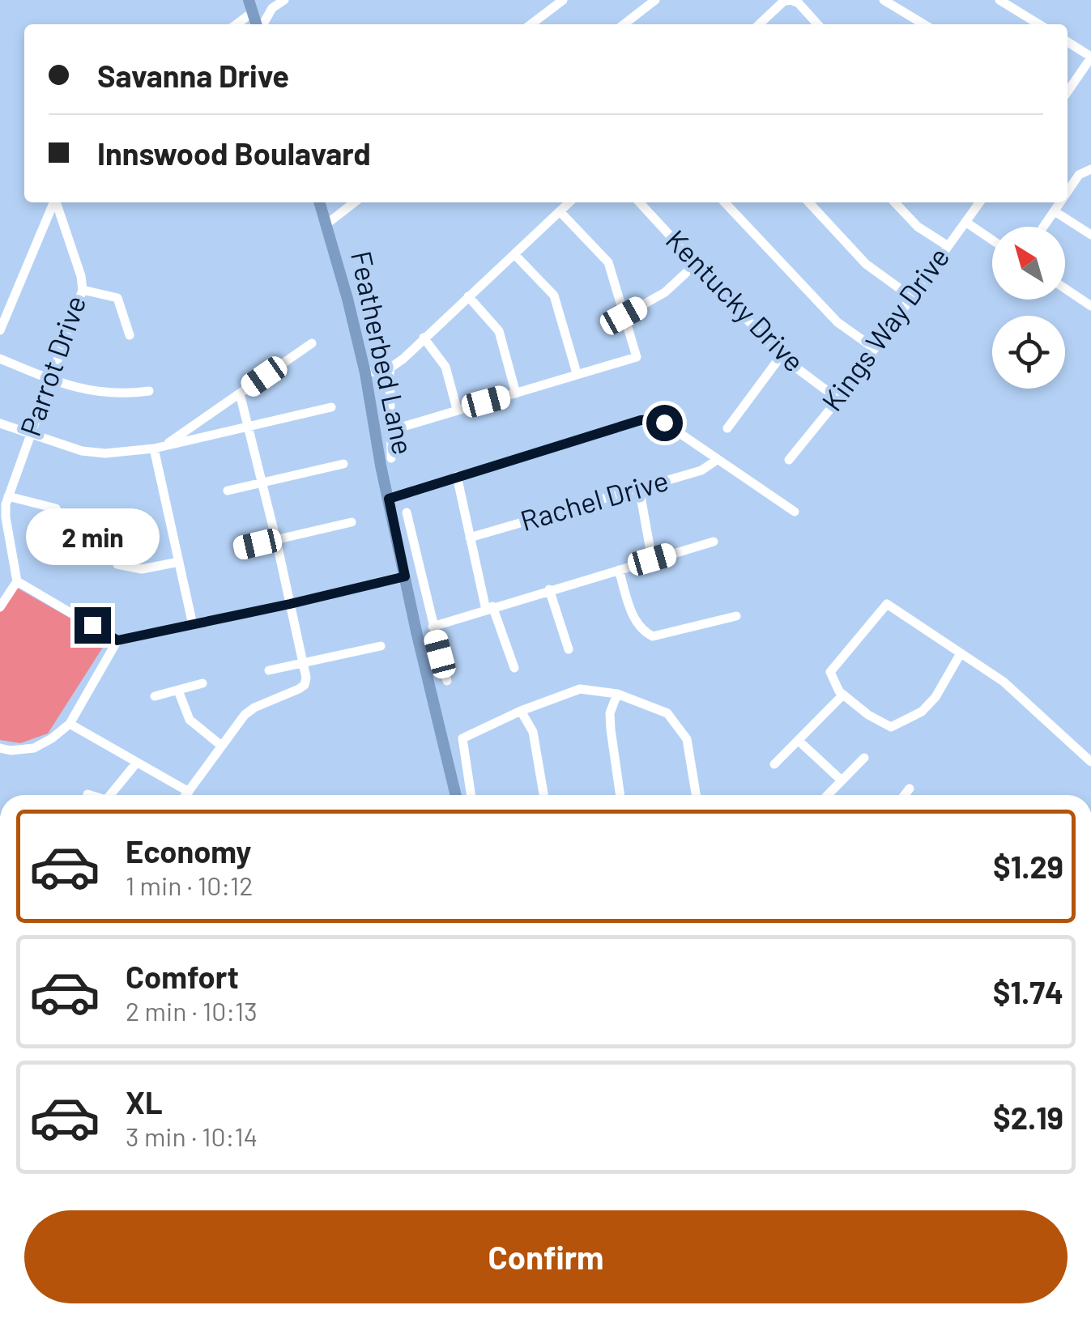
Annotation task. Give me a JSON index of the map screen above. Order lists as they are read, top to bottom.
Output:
{
  "streets": {
    "main road": ["Featherbed Lane"],
    "street": [
      "Kentucky Drive",
      "Kings Way Drive",
      "Parrot Drive",
      "Rachel Drive"
    ]
  },
  "crossings": [
    ["Kentucky Drive", "Kings Way Drive"]
  ],
  "north": "top left",
  "page": {
    "banner": ["Savanna Drive", "Innswood Boulavard"],
    "bubble": "2 min",
    "list": [
      {
        "name": "Economy",
        "note": "1 min · 10:12",
        "value": "$1.29"
      },
      {
        "name": "Comfort",
        "note": "2 min · 10:13",
        "value": "$1.74"
      },
      {
        "name": "XL",
        "note": "3 min · 10:14",
        "value": "$2.19"
      }
    ],
    "buttons": "Confirm"
  }
}
